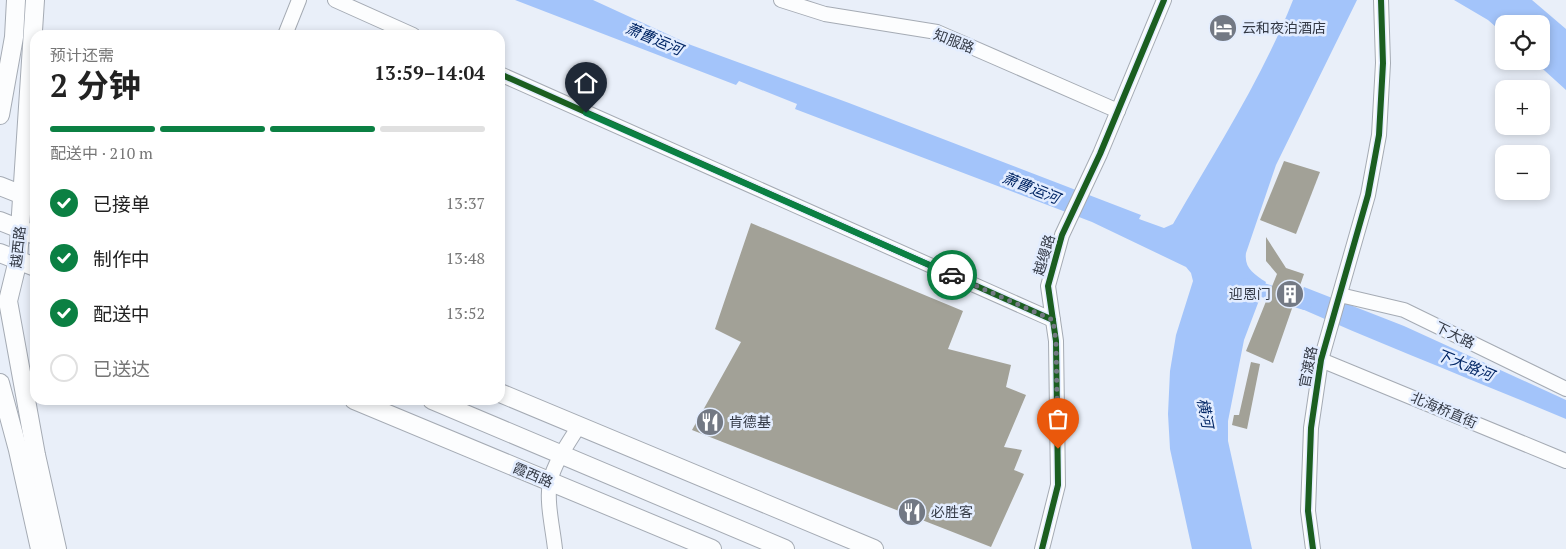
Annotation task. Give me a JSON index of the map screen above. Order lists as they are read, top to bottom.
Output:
{
  "streets": {
    "main road": ["越西路", "霞西路"],
    "street": [
      "知服路",
      "越缦路",
      "下大路",
      "官渡路",
      "北海桥直街"
    ]
  },
  "crossings": [
    ["知服路", "越缦路"],
    ["下大路", "官渡路"],
    ["官渡路", "北海桥直街"]
  ],
  "water": ["萧曹运河", "下大路河", "横河"],
  "places": {
    "hotel": ["云和夜泊酒店"],
    "building": ["迎恩门"],
    "restaurant": ["肯德基", "必胜客"]
  },
  "page": {
    "map_buttons": ["+", "−"],
    "heading": ["2 分钟", "预计还需", "13:59–14:04"],
    "bar": "配送中 · 210 m",
    "list": [
      ["已接单", "13:37"],
      ["制作中", "13:48"],
      ["配送中", "13:52"],
      "已送达"
    ]
  }
}
